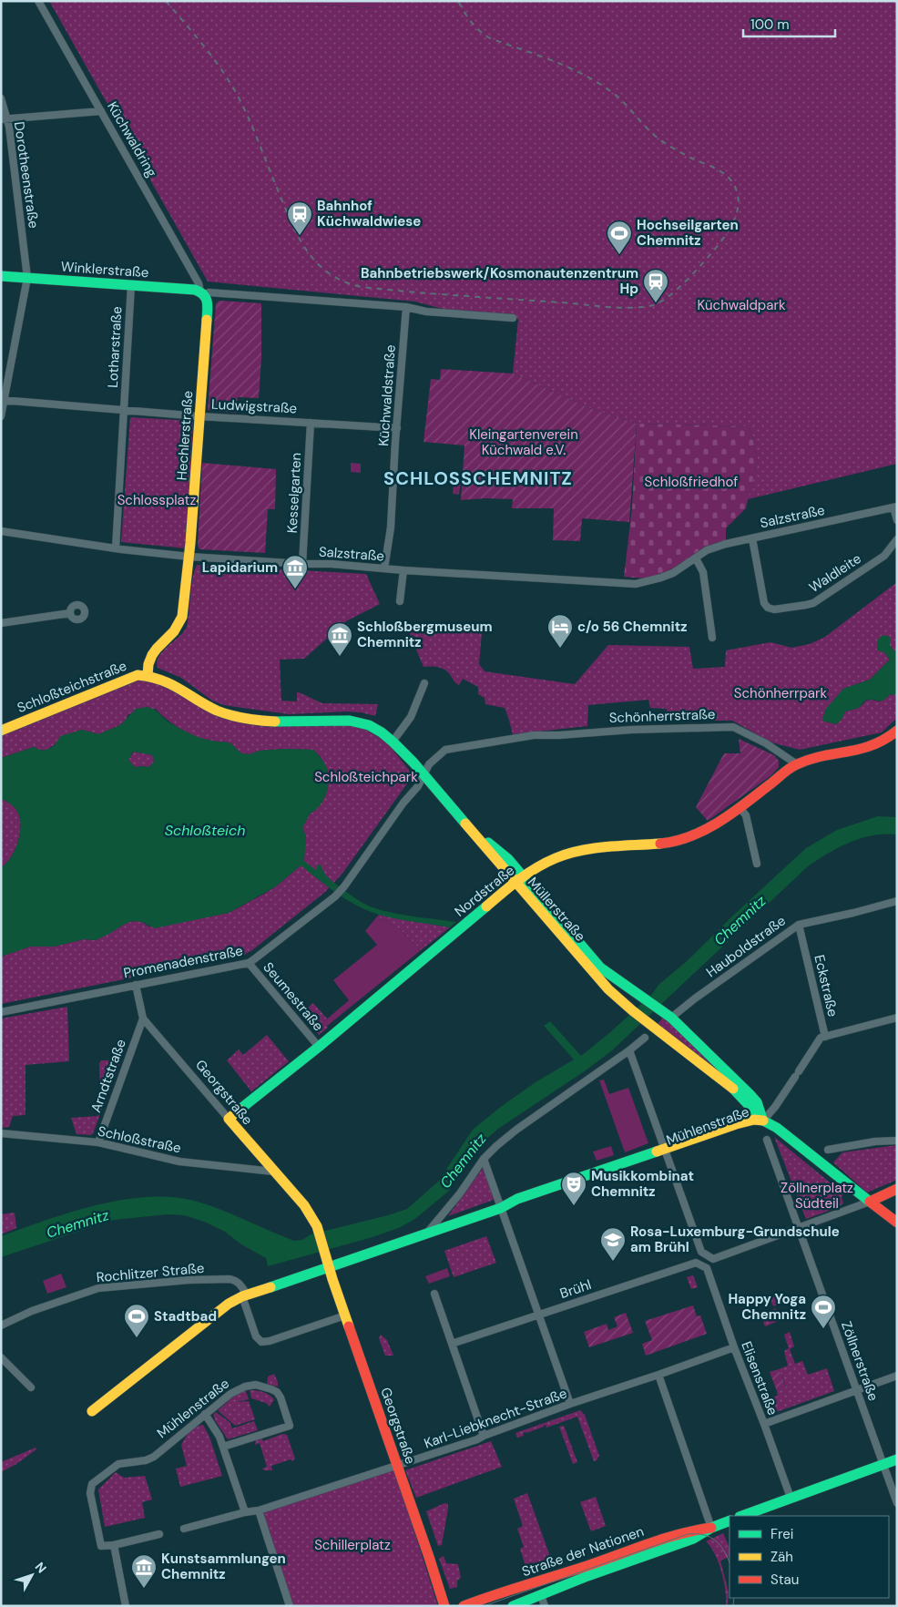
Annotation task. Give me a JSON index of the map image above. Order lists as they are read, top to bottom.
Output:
{
  "streets": {
    "main road": [
      "Winklerstraße",
      "Hechlerstraße",
      "Schloßteichstraße",
      "Nordstraße",
      "Müllerstraße",
      "Georgstraße",
      "Mühlenstraße",
      "Straße der Nationen"
    ],
    "street": [
      "Küchwaldring",
      "Dorotheenstraße",
      "Lotharstraße",
      "Küchwaldstraße",
      "Ludwigstraße",
      "Kesselgarten",
      "Salzstraße",
      "Waldleite",
      "Schönherrstraße",
      "Hauboldstraße",
      "Promenadenstraße",
      "Eckstraße",
      "Seumestraße",
      "Arndtstraße",
      "Schloßstraße",
      "Rochlitzer Straße",
      "Brühl",
      "Zöllnerstraße",
      "Elisenstraße",
      "Karl-Liebknecht-Straße"
    ]
  },
  "crossings": [
    ["Küchwaldring", "Winklerstraße"],
    ["Küchwaldring", "Hechlerstraße"],
    ["Dorotheenstraße", "Winklerstraße"],
    ["Dorotheenstraße", "Ludwigstraße"],
    ["Winklerstraße", "Lotharstraße"],
    ["Winklerstraße", "Hechlerstraße"],
    ["Lotharstraße", "Ludwigstraße"],
    ["Küchwaldstraße", "Ludwigstraße"],
    ["Küchwaldstraße", "Salzstraße"],
    ["Ludwigstraße", "Hechlerstraße"],
    ["Ludwigstraße", "Kesselgarten"],
    ["Hechlerstraße", "Salzstraße"],
    ["Hechlerstraße", "Schloßteichstraße"],
    ["Kesselgarten", "Salzstraße"],
    ["Salzstraße", "Waldleite"],
    ["Schloßteichstraße", "Schönherrstraße"],
    ["Schloßteichstraße", "Müllerstraße"],
    ["Schloßteichstraße", "Promenadenstraße"],
    ["Schönherrstraße", "Nordstraße"],
    ["Schönherrstraße", "Müllerstraße"],
    ["Schönherrstraße", "Promenadenstraße"],
    ["Nordstraße", "Müllerstraße"],
    ["Nordstraße", "Seumestraße"],
    ["Nordstraße", "Georgstraße"],
    ["Müllerstraße", "Hauboldstraße"],
    ["Müllerstraße", "Promenadenstraße"],
    ["Müllerstraße", "Eckstraße"],
    ["Müllerstraße", "Mühlenstraße"],
    ["Hauboldstraße", "Eckstraße"],
    ["Promenadenstraße", "Seumestraße"],
    ["Eckstraße", "Mühlenstraße"],
    ["Arndtstraße", "Georgstraße"],
    ["Arndtstraße", "Schloßstraße"],
    ["Georgstraße", "Mühlenstraße"],
    ["Georgstraße", "Schloßstraße"],
    ["Georgstraße", "Karl-Liebknecht-Straße"],
    ["Mühlenstraße", "Rochlitzer Straße"],
    ["Brühl", "Elisenstraße"],
    ["Elisenstraße", "Karl-Liebknecht-Straße"]
  ],
  "districts": ["SCHLOSSCHEMNITZ"],
  "water": ["Schloßteich", "Chemnitz"],
  "parks": [
    "Küchwaldpark",
    "Kleingartenverein Küchwald e.V.",
    "Schloßfriedhof",
    "Schlossplatz",
    "Schönherrpark",
    "Schloßteichpark",
    "Zöllnerplatz Südteil",
    "Schillerplatz"
  ],
  "places": {
    "station": ["Bahnhof Küchwaldwiese", "Bahnbetriebswerk/Kosmonautenzentrum Hp"],
    "sports": ["Hochseilgarten Chemnitz", "Happy Yoga Chemnitz", "Stadtbad"],
    "museum": ["Lapidarium", "Schloßbergmuseum Chemnitz", "Kunstsammlungen Chemnitz"],
    "hotel": ["c/o 56 Chemnitz"],
    "theatre": ["Musikkombinat Chemnitz"],
    "school or university": ["Rosa-Luxemburg-Grundschule am Brühl"]
  },
  "legend": ["Frei", "Zäh", "Stau"],
  "scale_bar": "100 m",
  "north": "top right"
}
